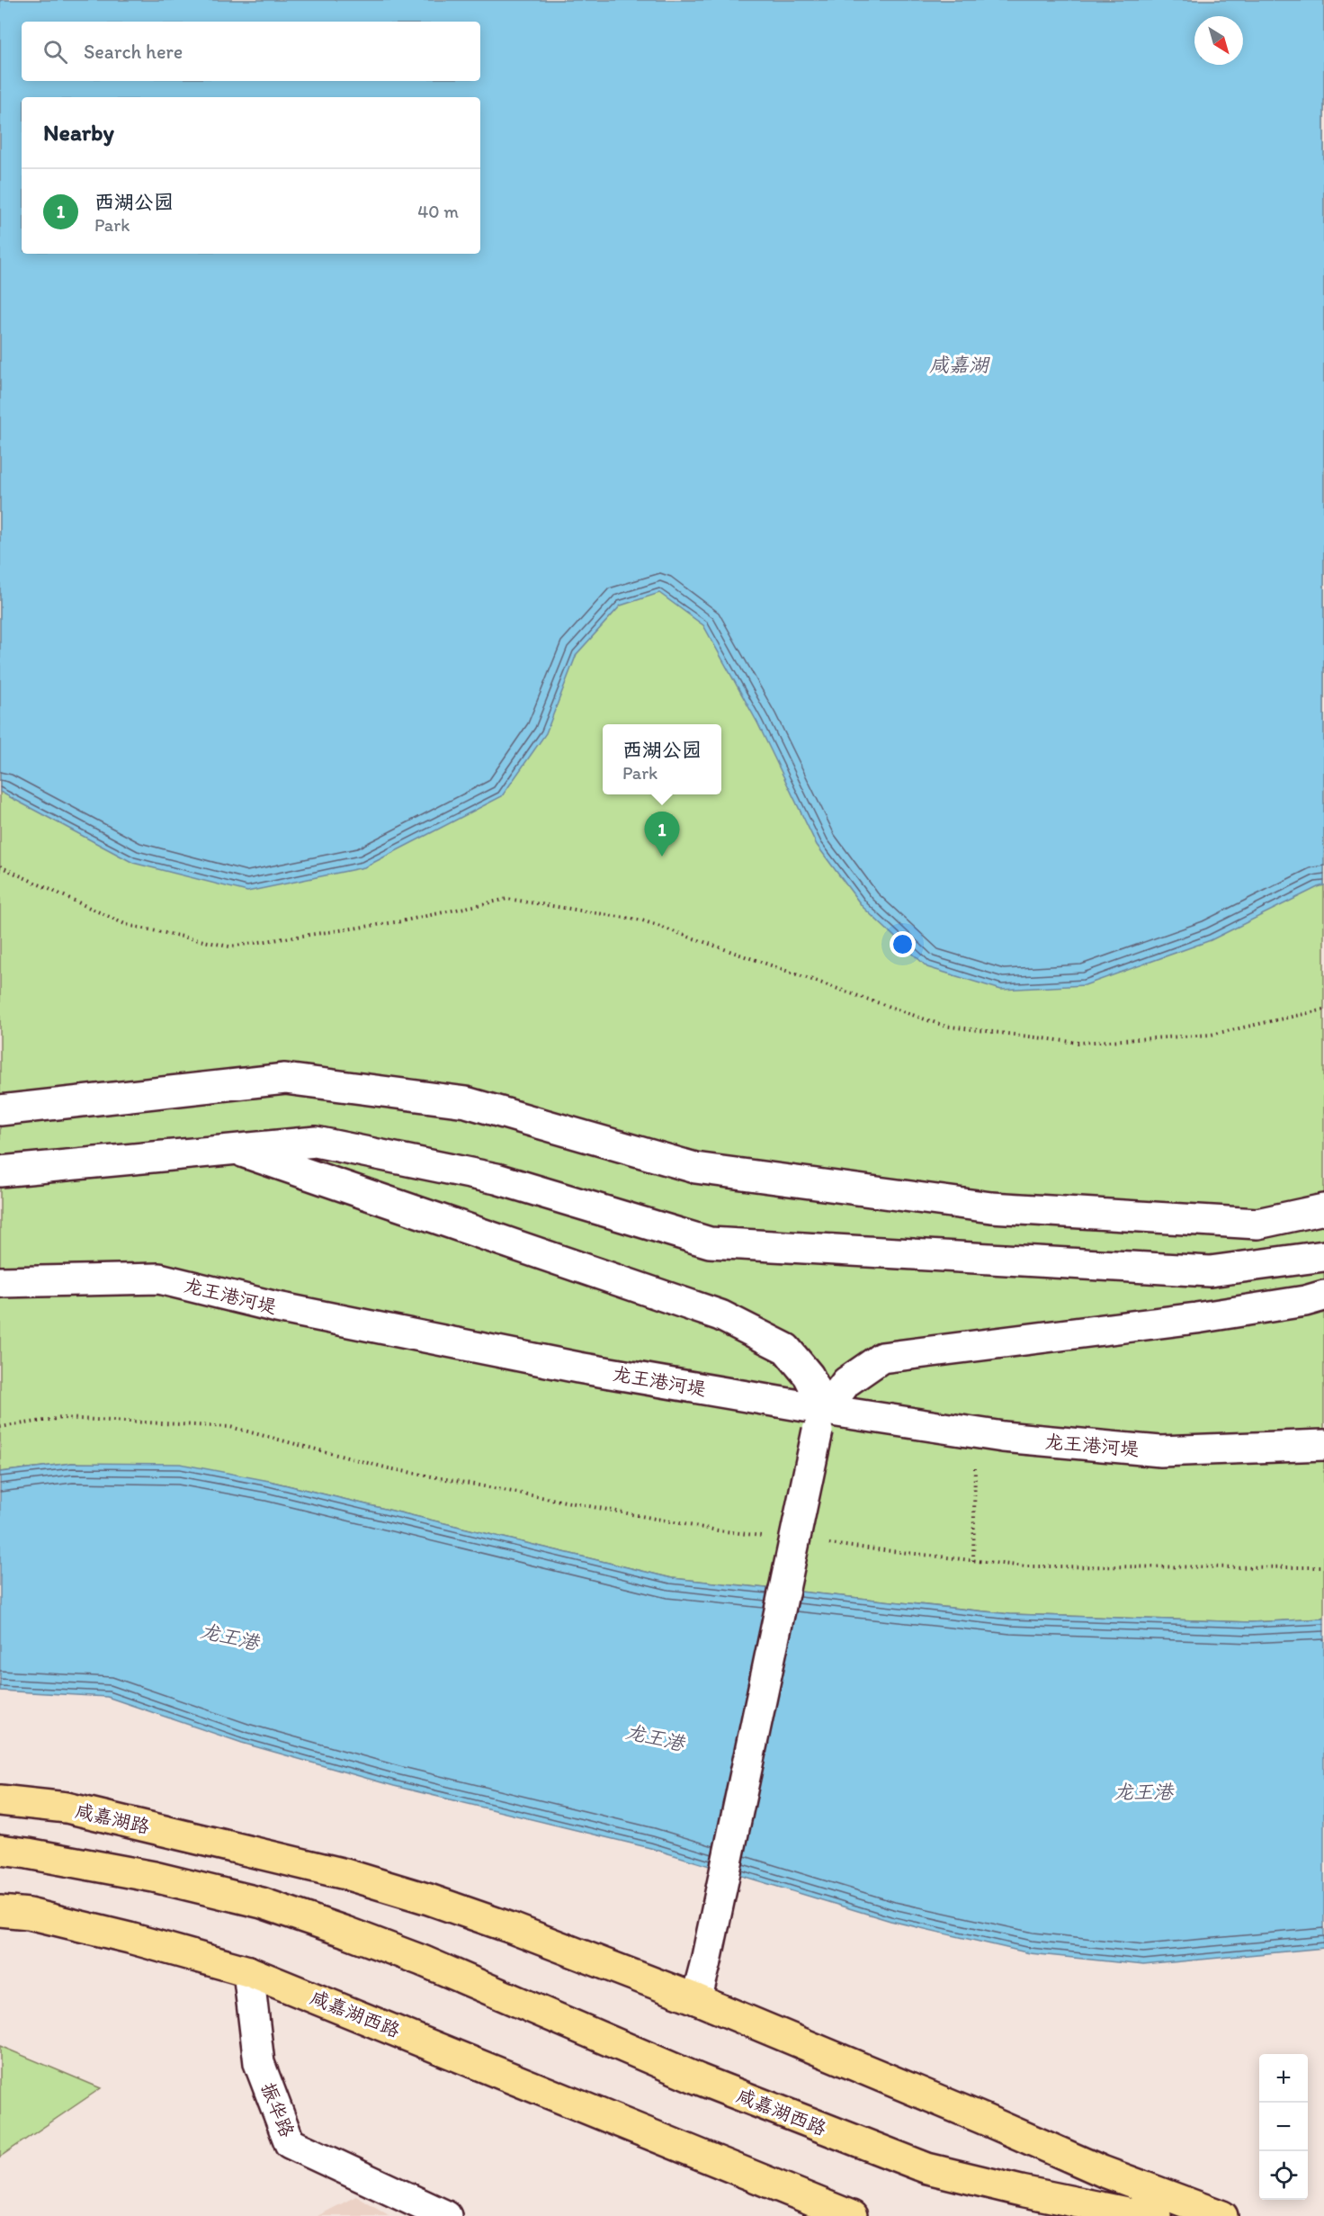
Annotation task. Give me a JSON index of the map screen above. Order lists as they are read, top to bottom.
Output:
{
  "streets": {
    "main road": ["咸嘉湖路", "咸嘉湖西路"],
    "street": ["龙王港河堤", "振华路"]
  },
  "crossings": [
    ["咸嘉湖西路", "振华路"]
  ],
  "water": ["咸嘉湖", "龙王港"],
  "north": "bottom right",
  "page": {
    "search": "Search here",
    "heading": "Nearby",
    "list": [
      {
        "mark": "1",
        "name": "西湖公园",
        "note": "Park",
        "value": "40 m"
      }
    ],
    "popup": ["西湖公园", "Park"],
    "pins": "1",
    "map_buttons": ["+", "−"]
  }
}
